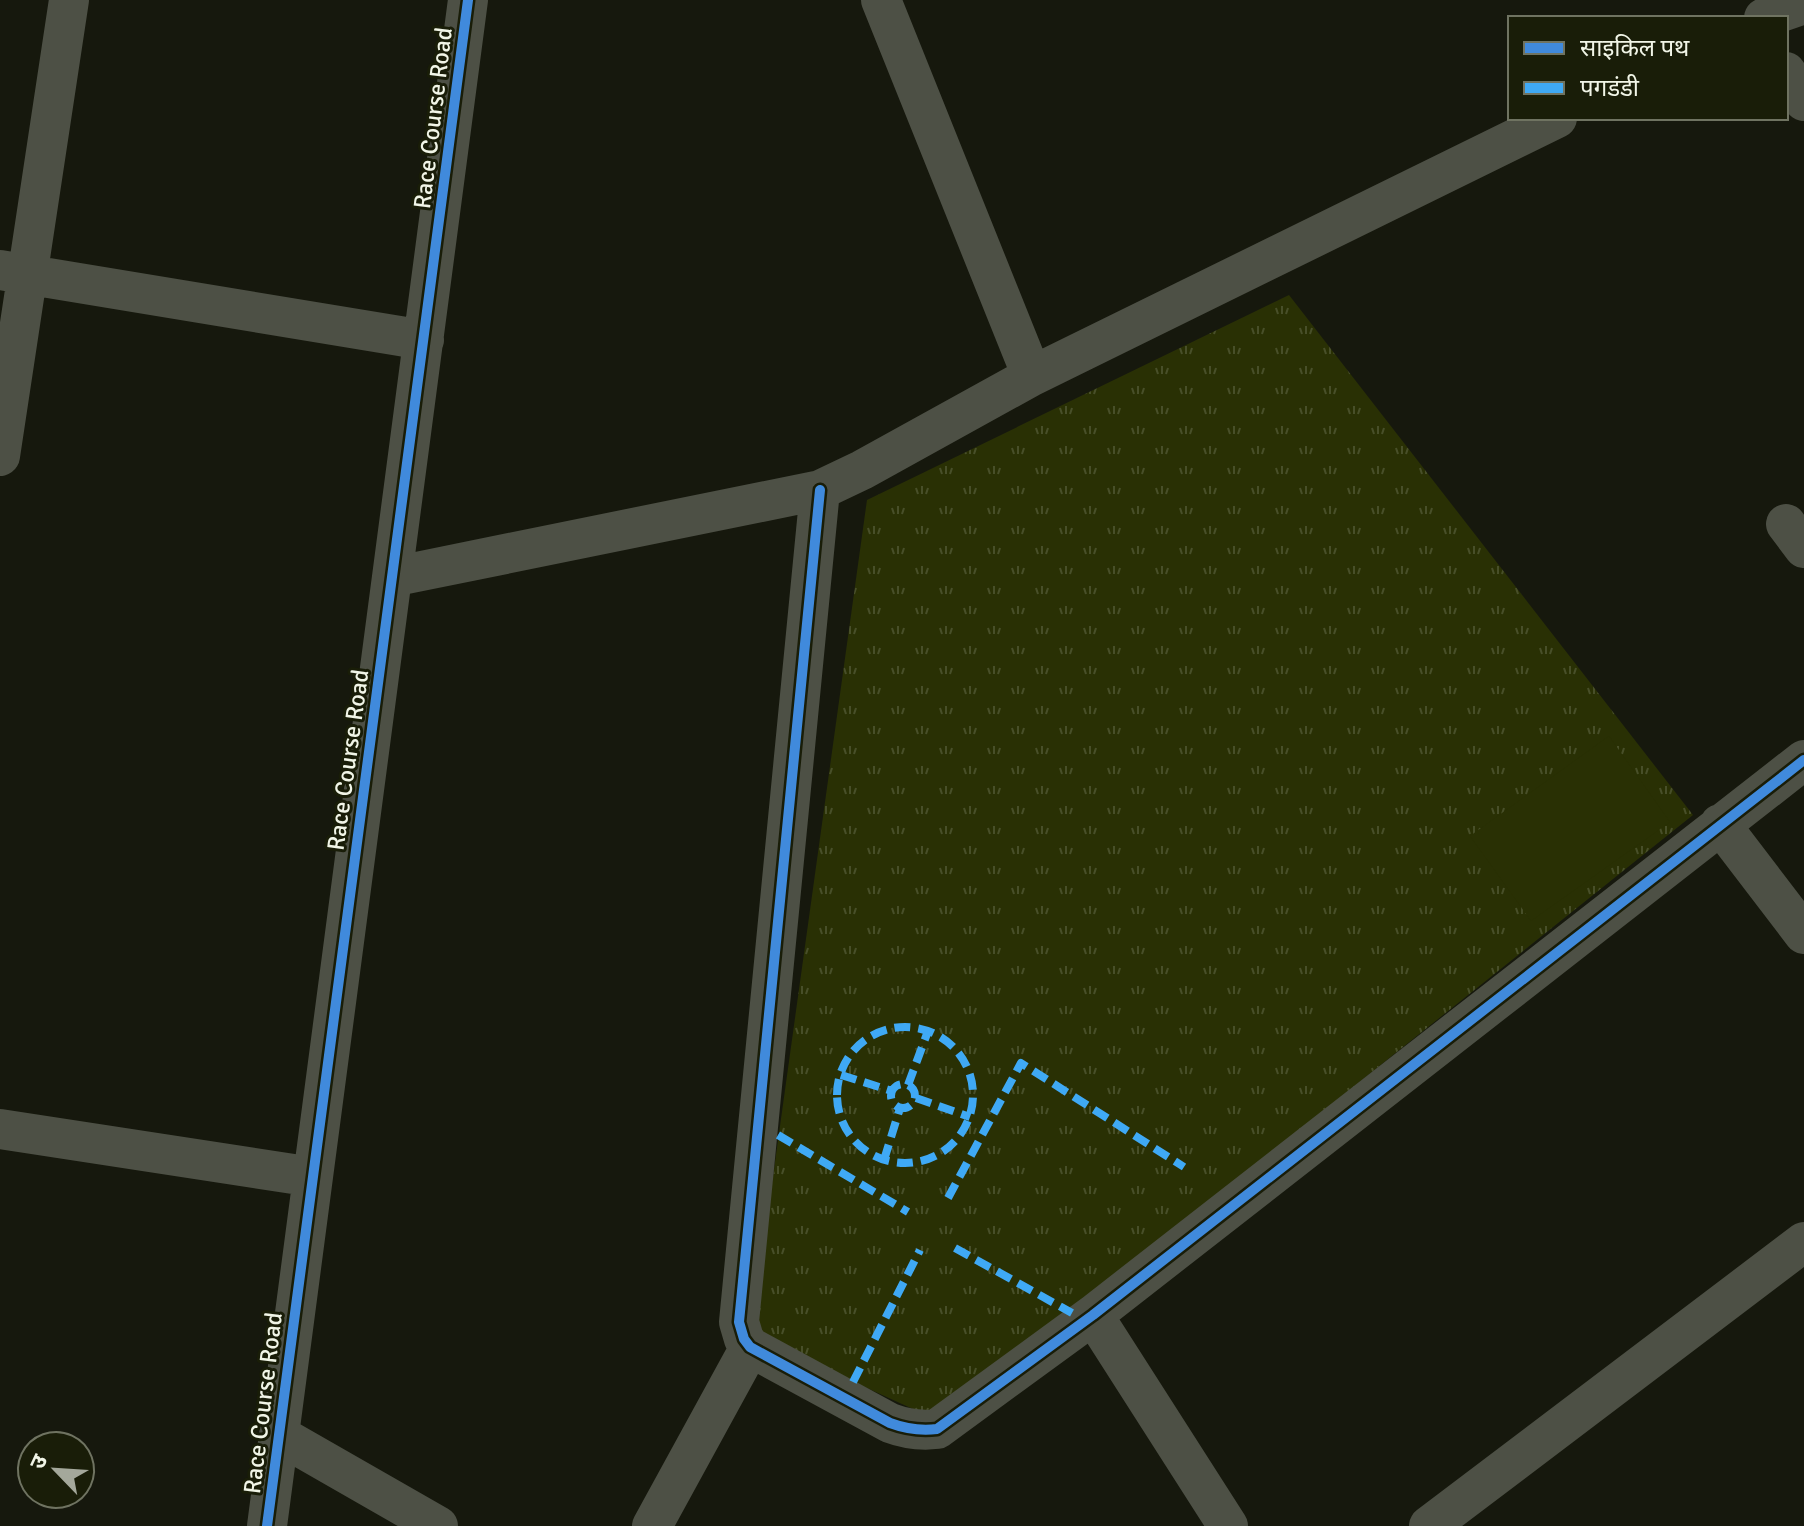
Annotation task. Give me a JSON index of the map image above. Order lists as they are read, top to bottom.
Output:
{
  "streets": {
    "street": ["Race Course Road"]
  },
  "legend": ["साइकिल पथ", "पगडंडी"],
  "north": "top left"
}
